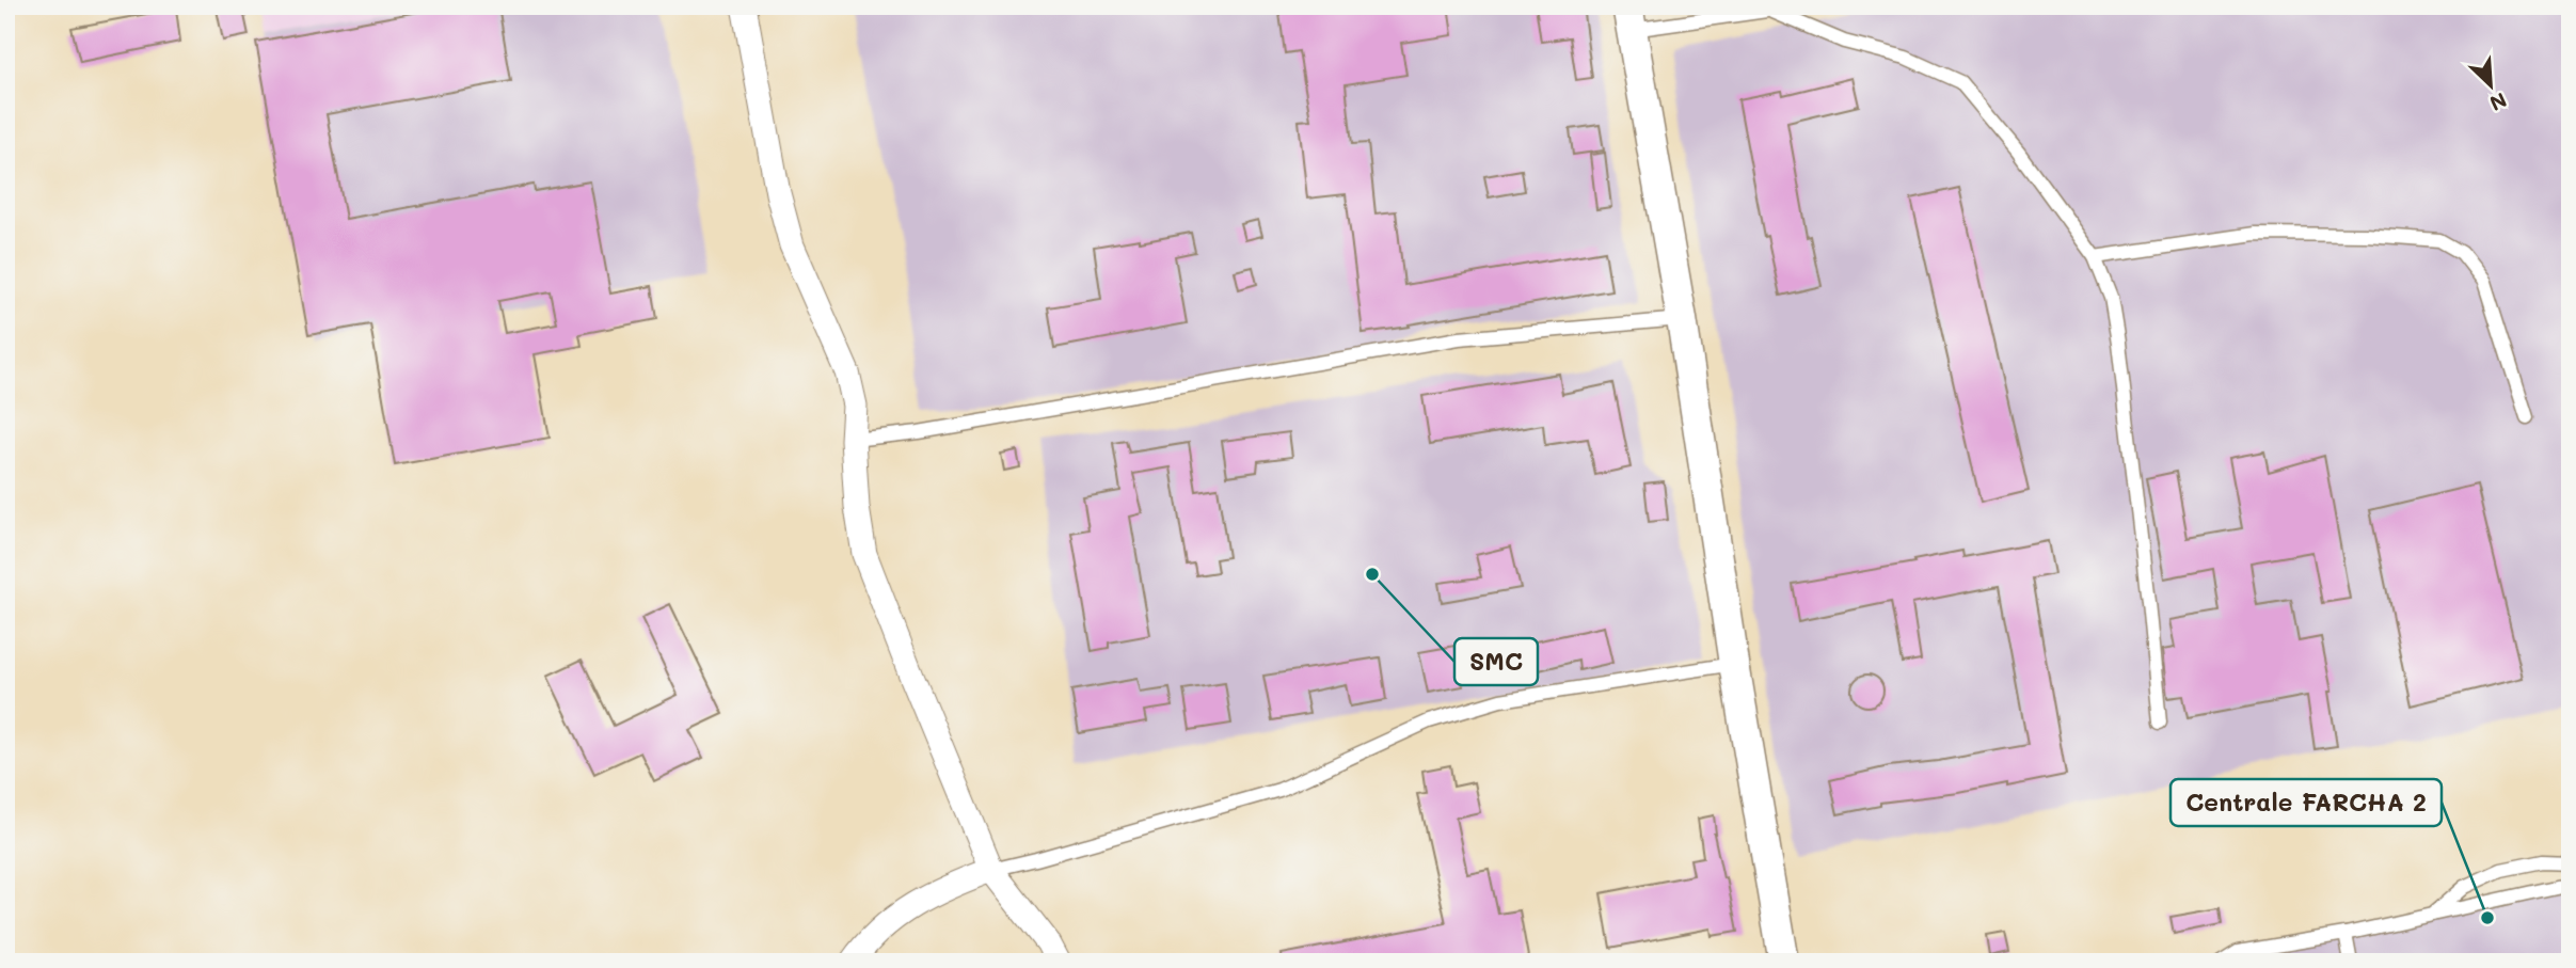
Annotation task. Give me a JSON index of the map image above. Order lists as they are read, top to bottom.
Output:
{
  "places": ["SMC", "Centrale FARCHA 2"],
  "north": "bottom right"
}
